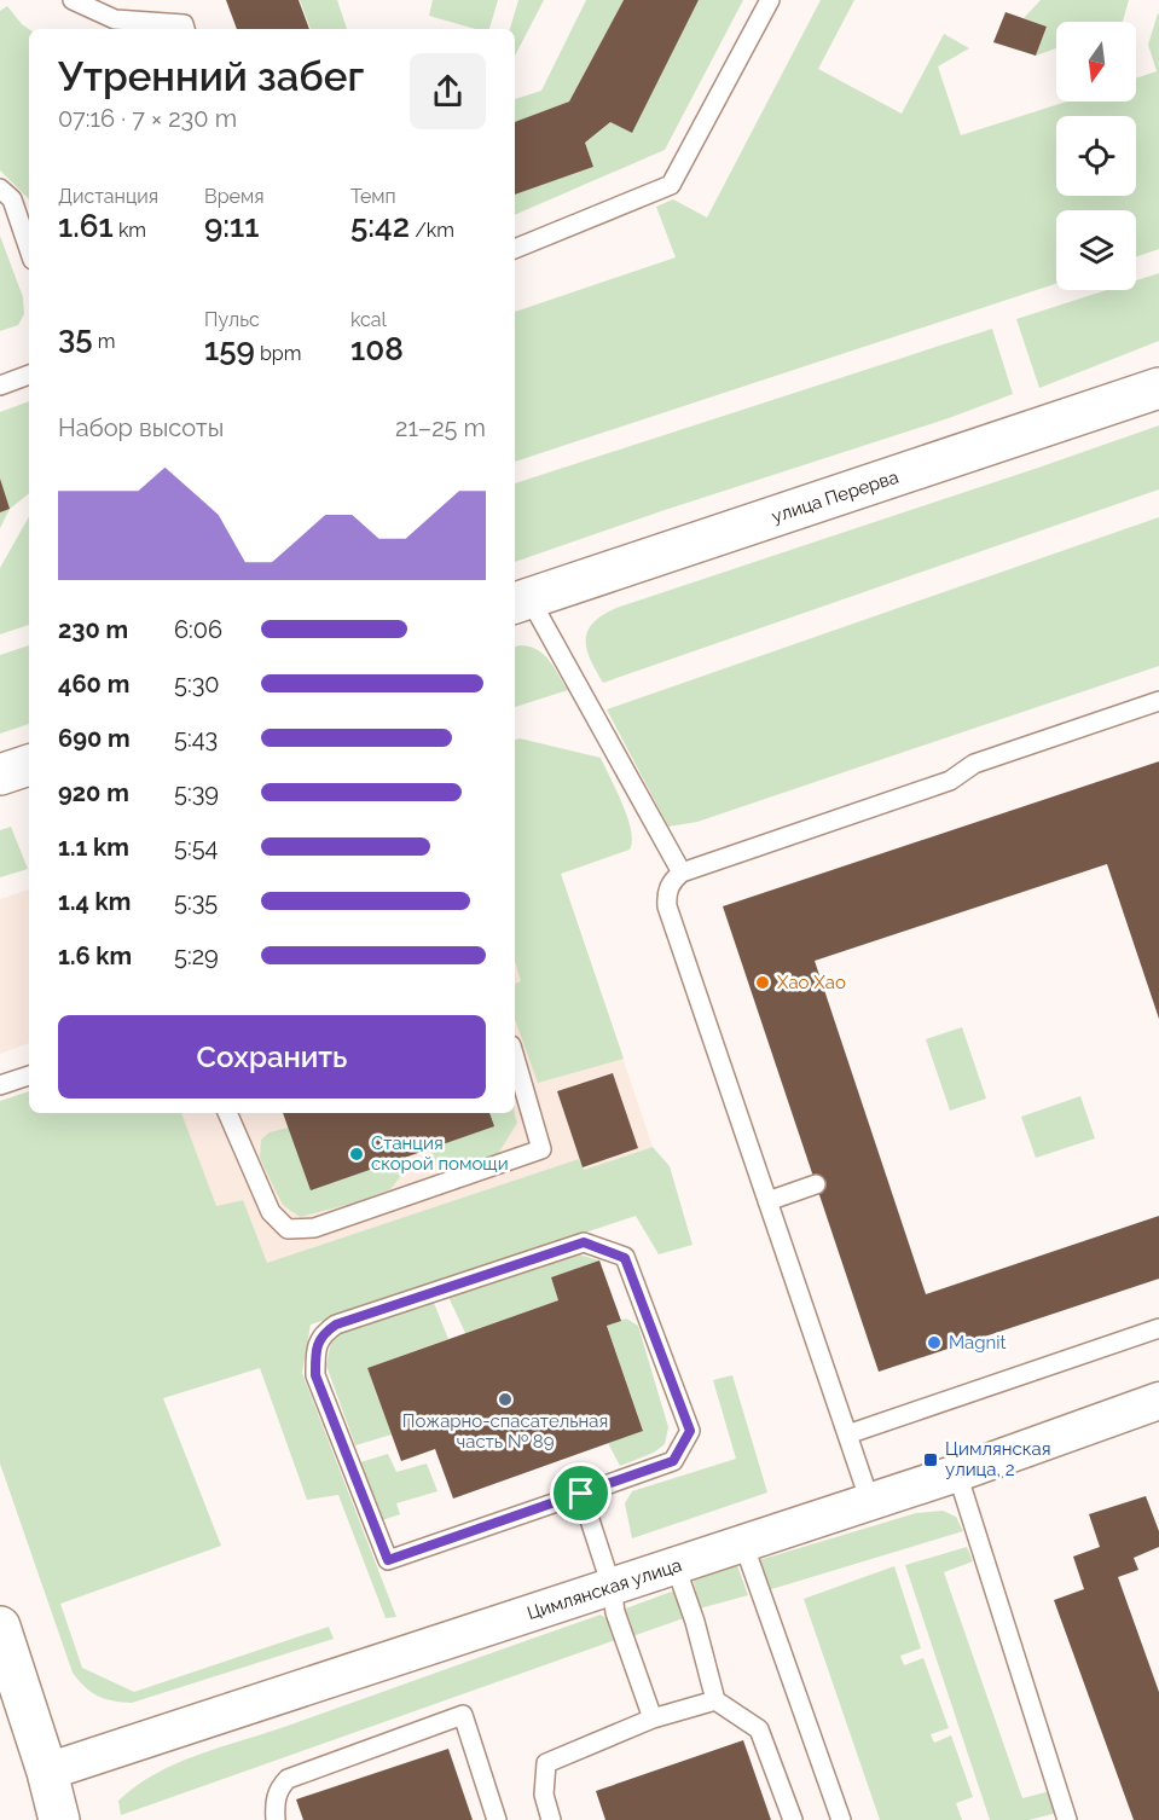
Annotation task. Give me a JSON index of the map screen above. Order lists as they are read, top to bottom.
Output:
{
  "streets": {
    "street": ["улица Перерва", "Цимлянская улица"]
  },
  "places": {
    "other": [
      "Хао Хао",
      "Станция скорой помощи",
      "Magnit",
      "Пожарно-спасательная часть № 89"
    ],
    "transit": ["Цимлянская улица, 2"]
  },
  "north": "bottom",
  "page": {
    "heading": ["Утренний забег", "07:16 · 7 × 230 m"],
    "stats": [
      ["Дистанция", "1.61 km"],
      ["Время", "9:11"],
      ["Темп", "5:42 /km"],
      ["35 m"],
      ["Пульс", "159 bpm"],
      ["kcal", "108"]
    ],
    "chart": ["Набор высоты", "21–25 m"],
    "list": [
      {
        "name": "230 m",
        "note": "6:06"
      },
      {
        "name": "460 m",
        "note": "5:30"
      },
      {
        "name": "690 m",
        "note": "5:43"
      },
      {
        "name": "920 m",
        "note": "5:39"
      },
      {
        "name": "1.1 km",
        "note": "5:54"
      },
      {
        "name": "1.4 km",
        "note": "5:35"
      },
      {
        "name": "1.6 km",
        "note": "5:29"
      }
    ],
    "buttons": "Сохранить"
  }
}
